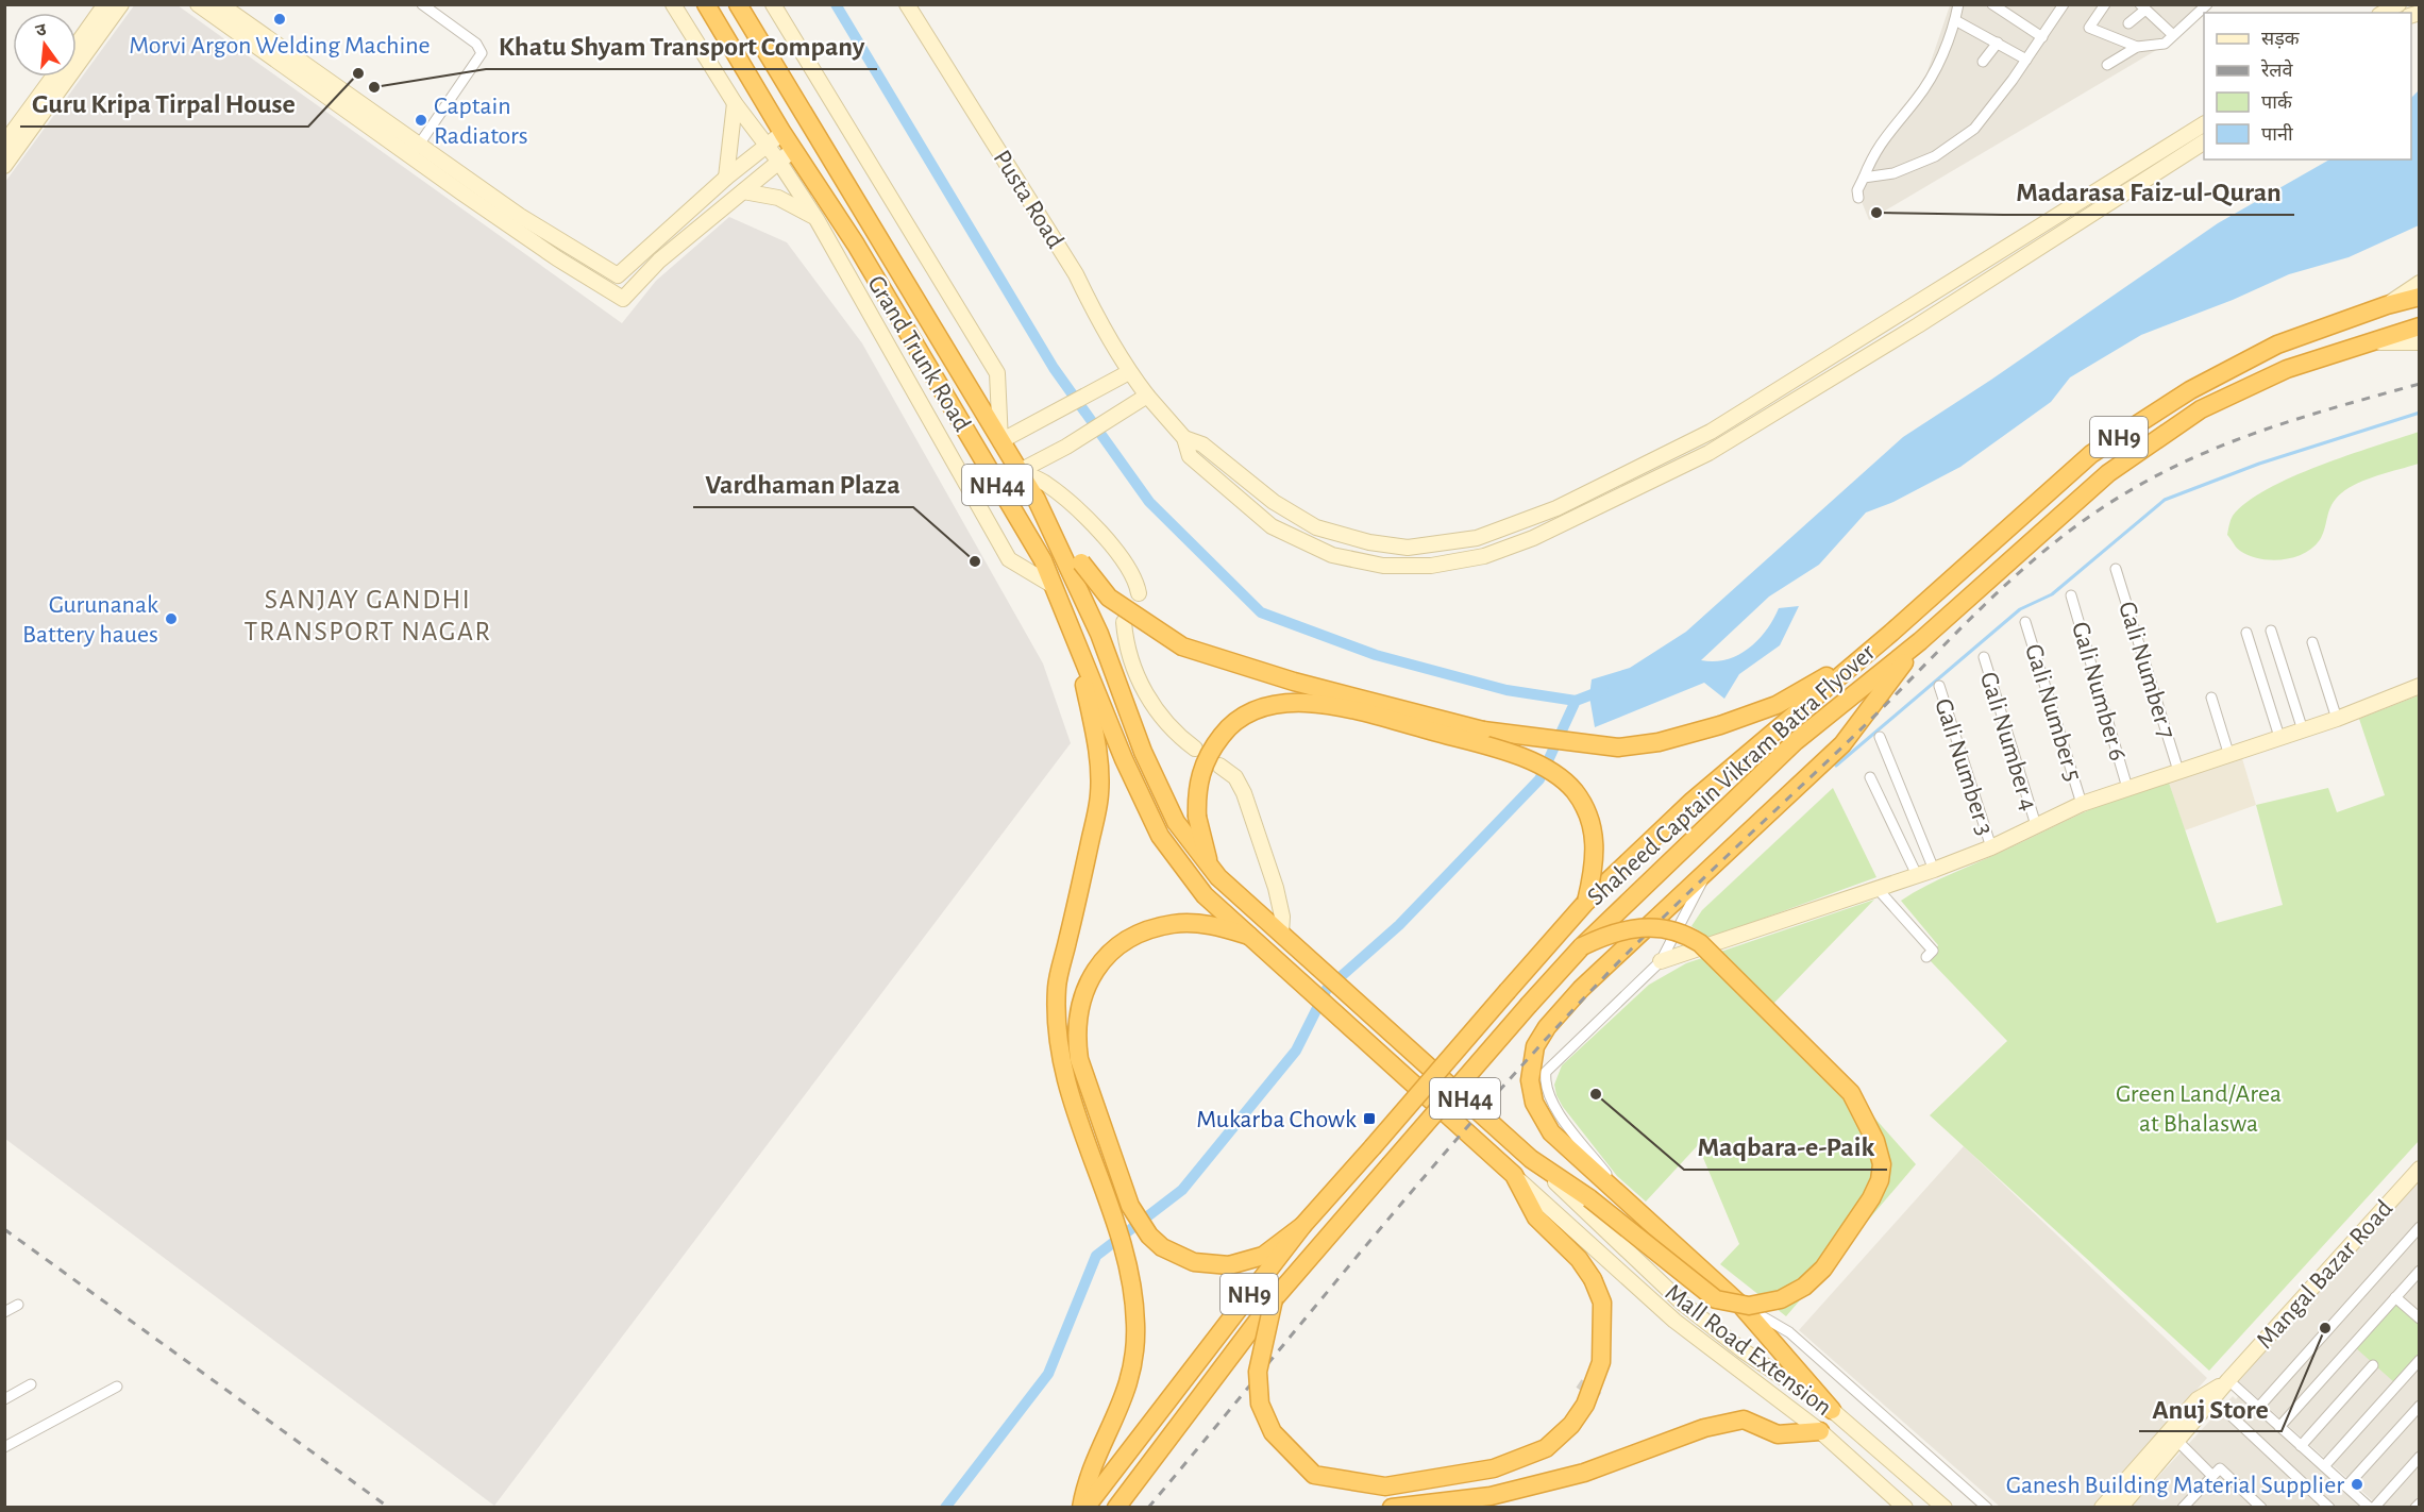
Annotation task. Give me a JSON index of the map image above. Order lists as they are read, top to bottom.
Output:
{
  "streets": {
    "highway": [
      "Grand Trunk Road",
      "NH9",
      "NH44",
      "Shaheed Captain Vikram Batra Flyover"
    ],
    "main road": ["Pusta Road", "Mangal Bazar Road", "Mall Road Extension"],
    "street": [
      "Gali Number 7",
      "Gali Number 6",
      "Gali Number 5",
      "Gali Number 4",
      "Gali Number 3"
    ]
  },
  "crossings": [
    ["Grand Trunk Road", "Mall Road Extension"],
    ["NH9", "Shaheed Captain Vikram Batra Flyover"]
  ],
  "districts": ["SANJAY GANDHI TRANSPORT NAGAR"],
  "parks": ["Green Land/Area at Bhalaswa"],
  "places": {
    "other": [
      "Morvi Argon Welding Machine",
      "Guru Kripa Tirpal House",
      "Khatu Shyam Transport Company",
      "Captain Radiators",
      "Madarasa Faiz-ul-Quran",
      "Vardhaman Plaza",
      "Gurunanak Battery haues",
      "Maqbara-e-Paik",
      "Anuj Store",
      "Ganesh Building Material Supplier"
    ],
    "transit": ["Mukarba Chowk"]
  },
  "legend": [
    "सड़क",
    "रेलवे",
    "पार्क",
    "पानी"
  ],
  "north": "top"
}
